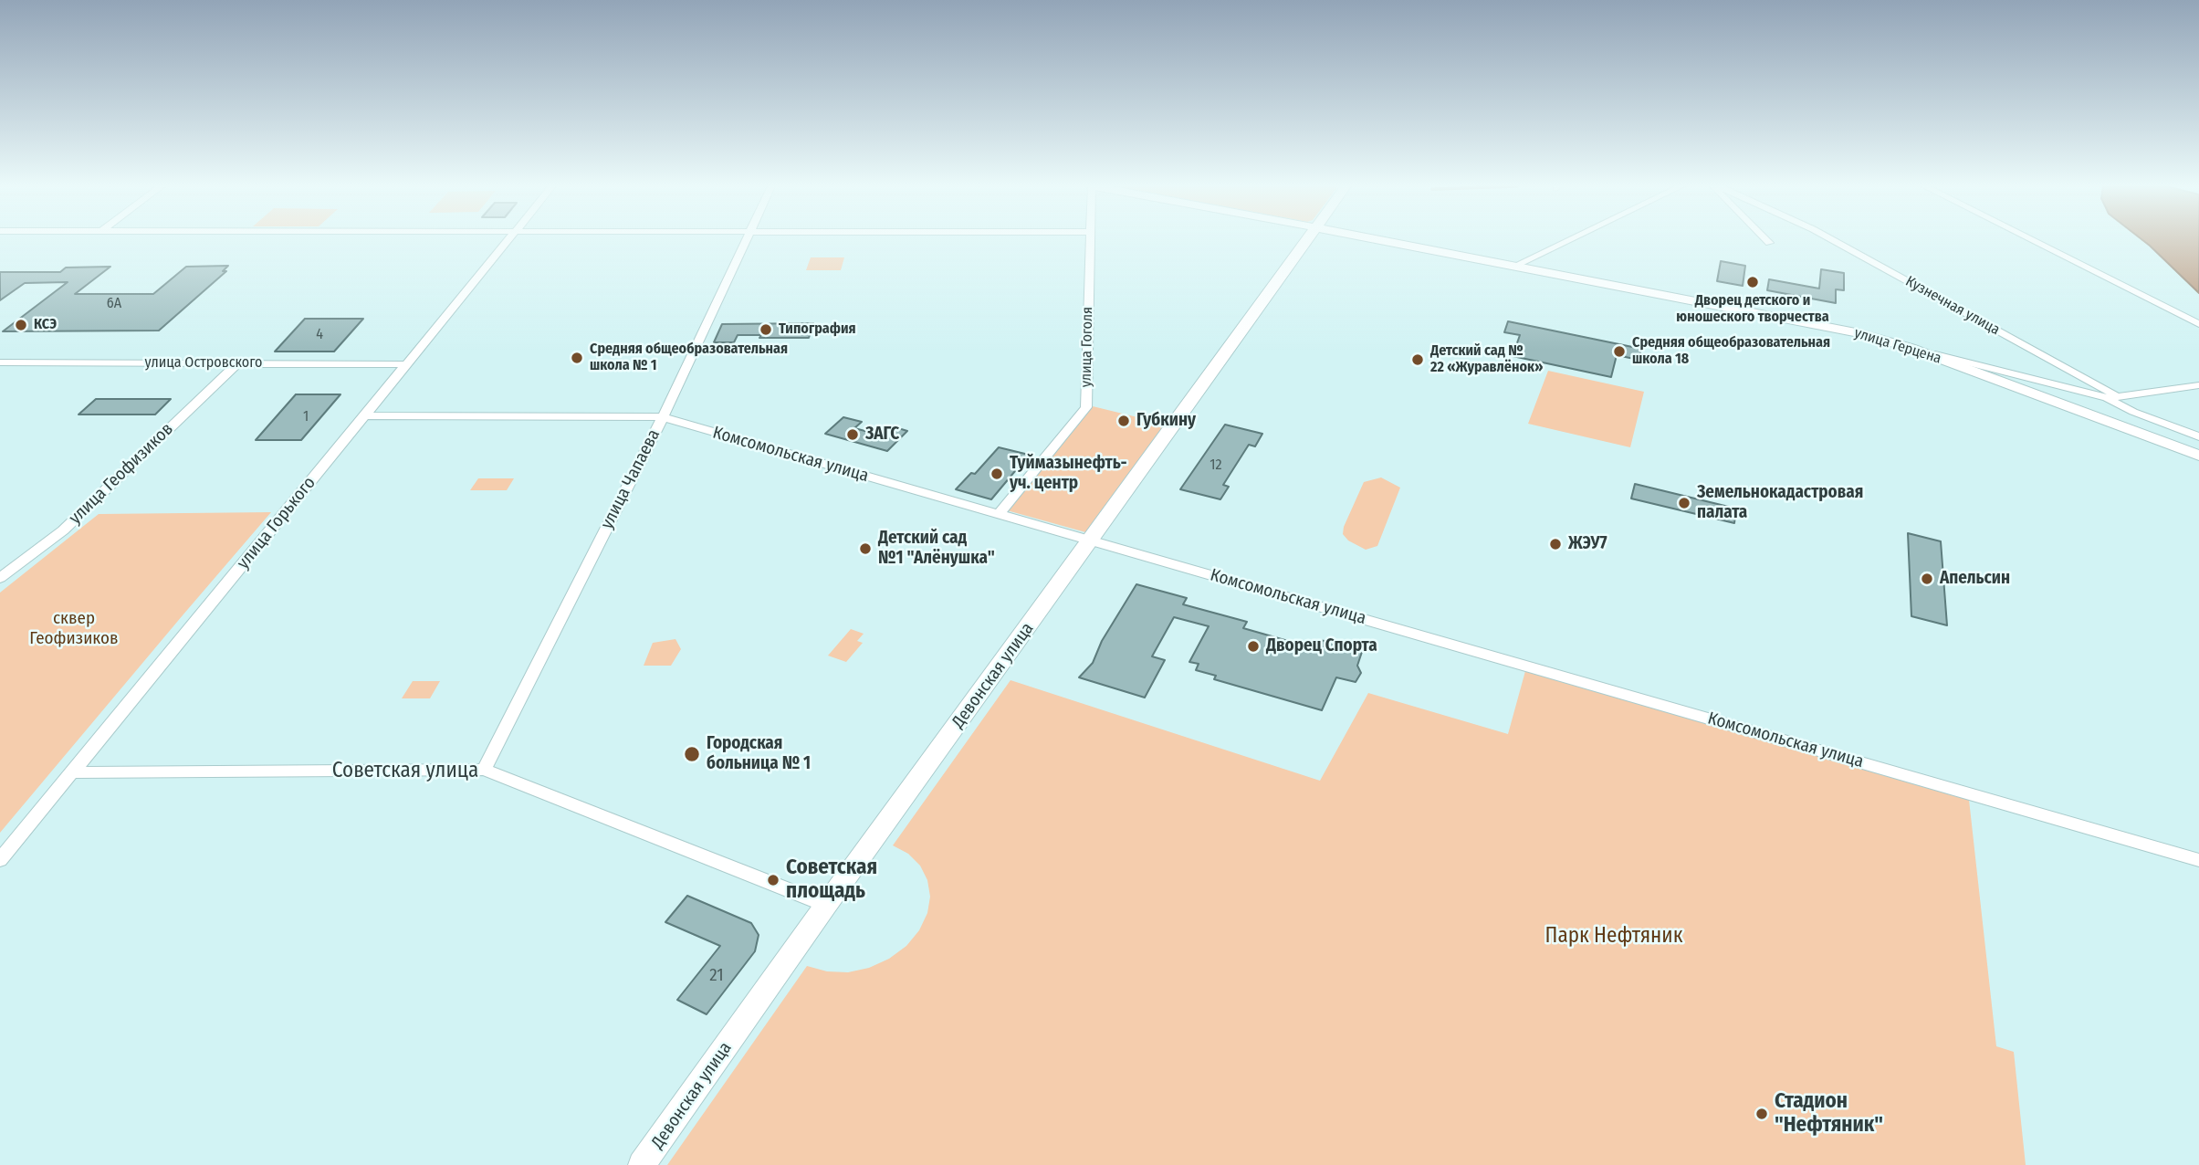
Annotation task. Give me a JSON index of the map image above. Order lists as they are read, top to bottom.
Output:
{
  "streets": {
    "main road": ["улица Герцена", "Девонская улица"],
    "street": [
      "Кузнечная улица",
      "улица Гоголя",
      "улица Островского",
      "Комсомольская улица",
      "улица Геофизиков",
      "улица Чапаева",
      "улица Горького",
      "Советская улица"
    ]
  },
  "crossings": [
    ["улица Гоголя", "Комсомольская улица"],
    ["улица Островского", "улица Геофизиков"],
    ["улица Островского", "улица Горького"],
    ["Комсомольская улица", "улица Чапаева"],
    ["Комсомольская улица", "улица Горького"],
    ["Комсомольская улица", "Девонская улица"],
    ["улица Чапаева", "Советская улица"],
    ["улица Горького", "Советская улица"],
    ["Девонская улица", "Советская улица"]
  ],
  "parks": ["cквер Геофизиков", "Парк Нефтяник"],
  "places": [
    "Дворец детского и юношеского творчества",
    "КСЭ",
    "Типография",
    "Средняя общеобразовательная школа 18",
    "Средняя общеобразовательная школа № 1",
    "Детский сад № 22 «Журавлёнок»",
    "Губкину",
    "ЗАГС",
    "Туймазынефть- уч. центр",
    "Земельнокадастровая палата",
    "ЖЭУ7",
    "Детский сад №1 \"Алёнушка\"",
    "Апельсин",
    "Дворец Спорта",
    "Городская больница № 1",
    "Советская площадь",
    "Стадион \"Нефтяник\""
  ],
  "house_numbers": [
    "6А",
    "4",
    "1",
    "12",
    "21"
  ]
}
